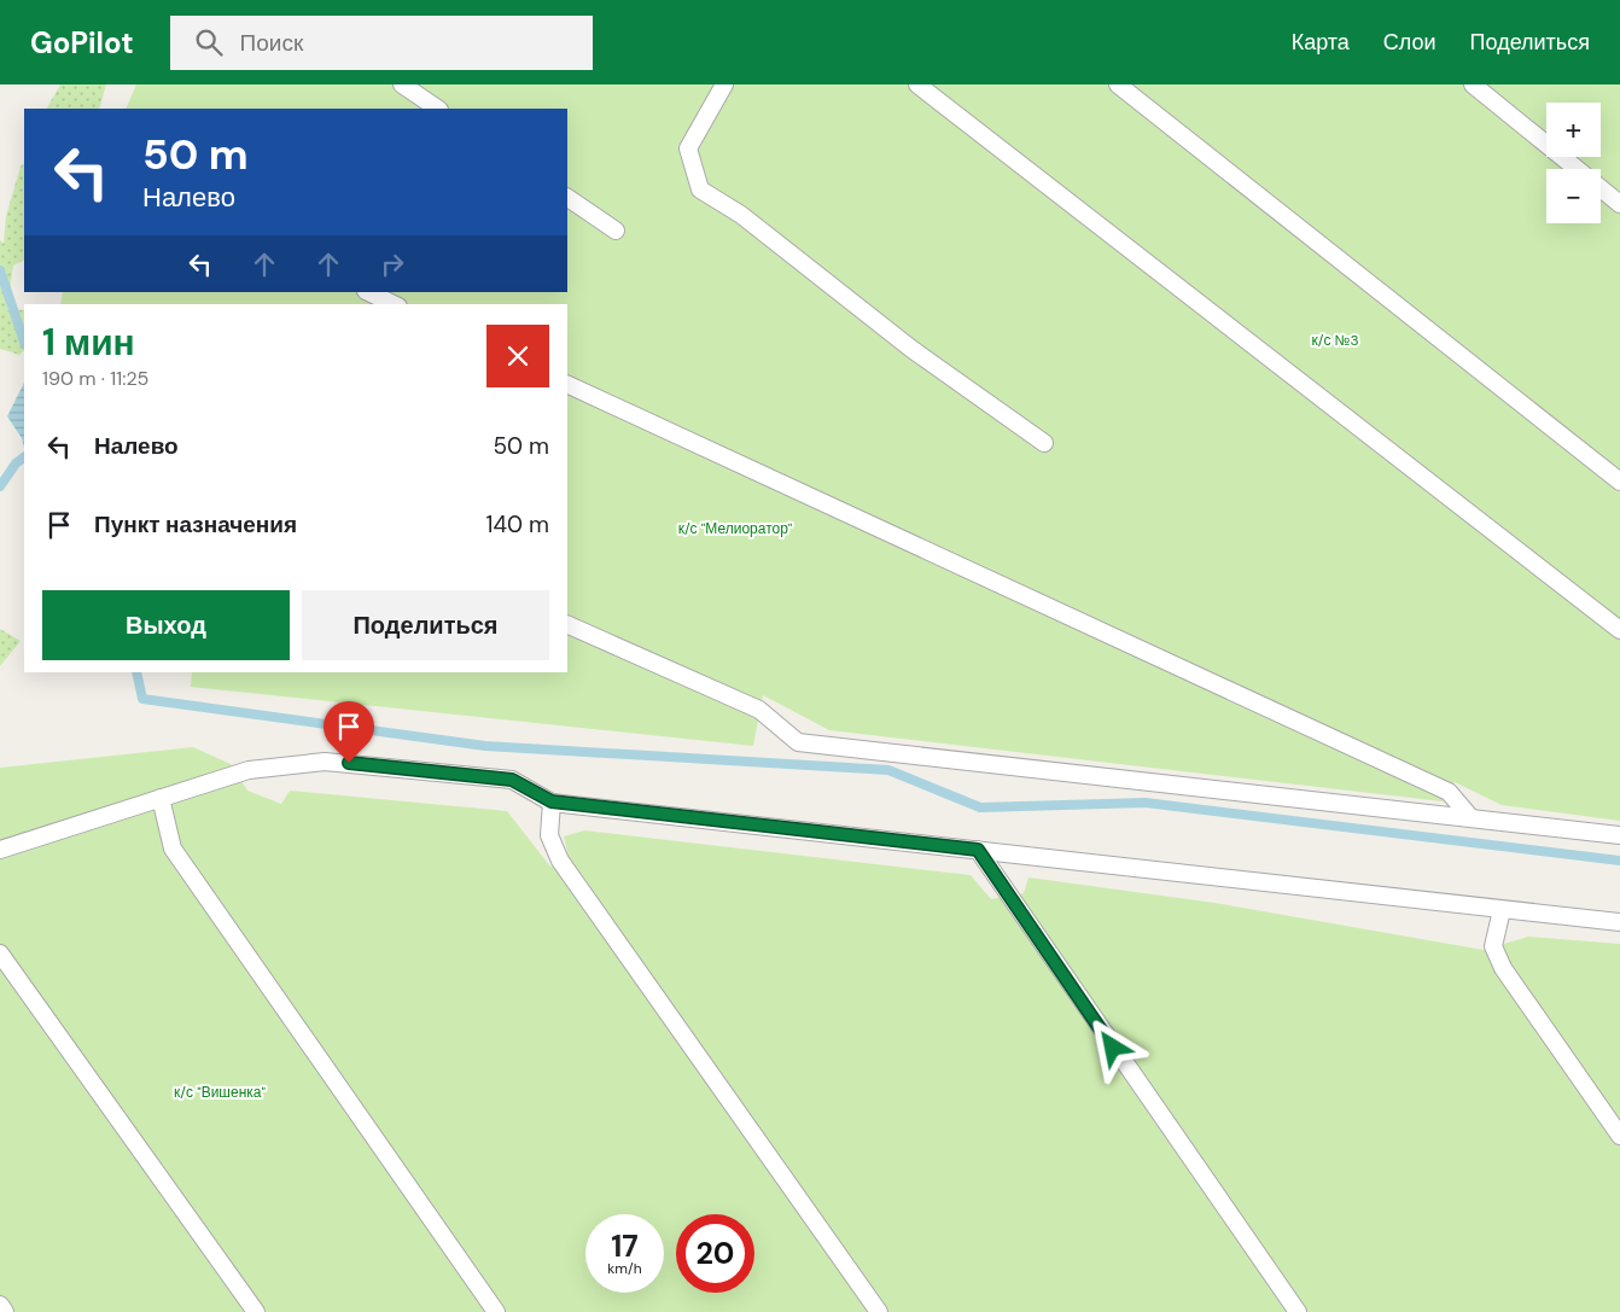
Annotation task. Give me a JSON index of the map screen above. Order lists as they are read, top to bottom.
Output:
{
  "parks": ["к/с №3", "к/с \"Мелиоратор\"", "к/с \"Вишенка\""],
  "page": {
    "header": "GoPilot",
    "search": "Поиск",
    "nav": ["Карта", "Слои", "Поделиться"],
    "map_buttons": ["+", "−"],
    "turn": ["50 m", "Налево"],
    "heading": ["1 мин", "190 m · 11:25"],
    "list": [
      {
        "name": "Налево",
        "value": "50 m"
      },
      {
        "name": "Пункт назначения",
        "value": "140 m"
      }
    ],
    "buttons": ["Выход", "Поделиться"],
    "speed": "17 km/h",
    "limit": "20"
  }
}
